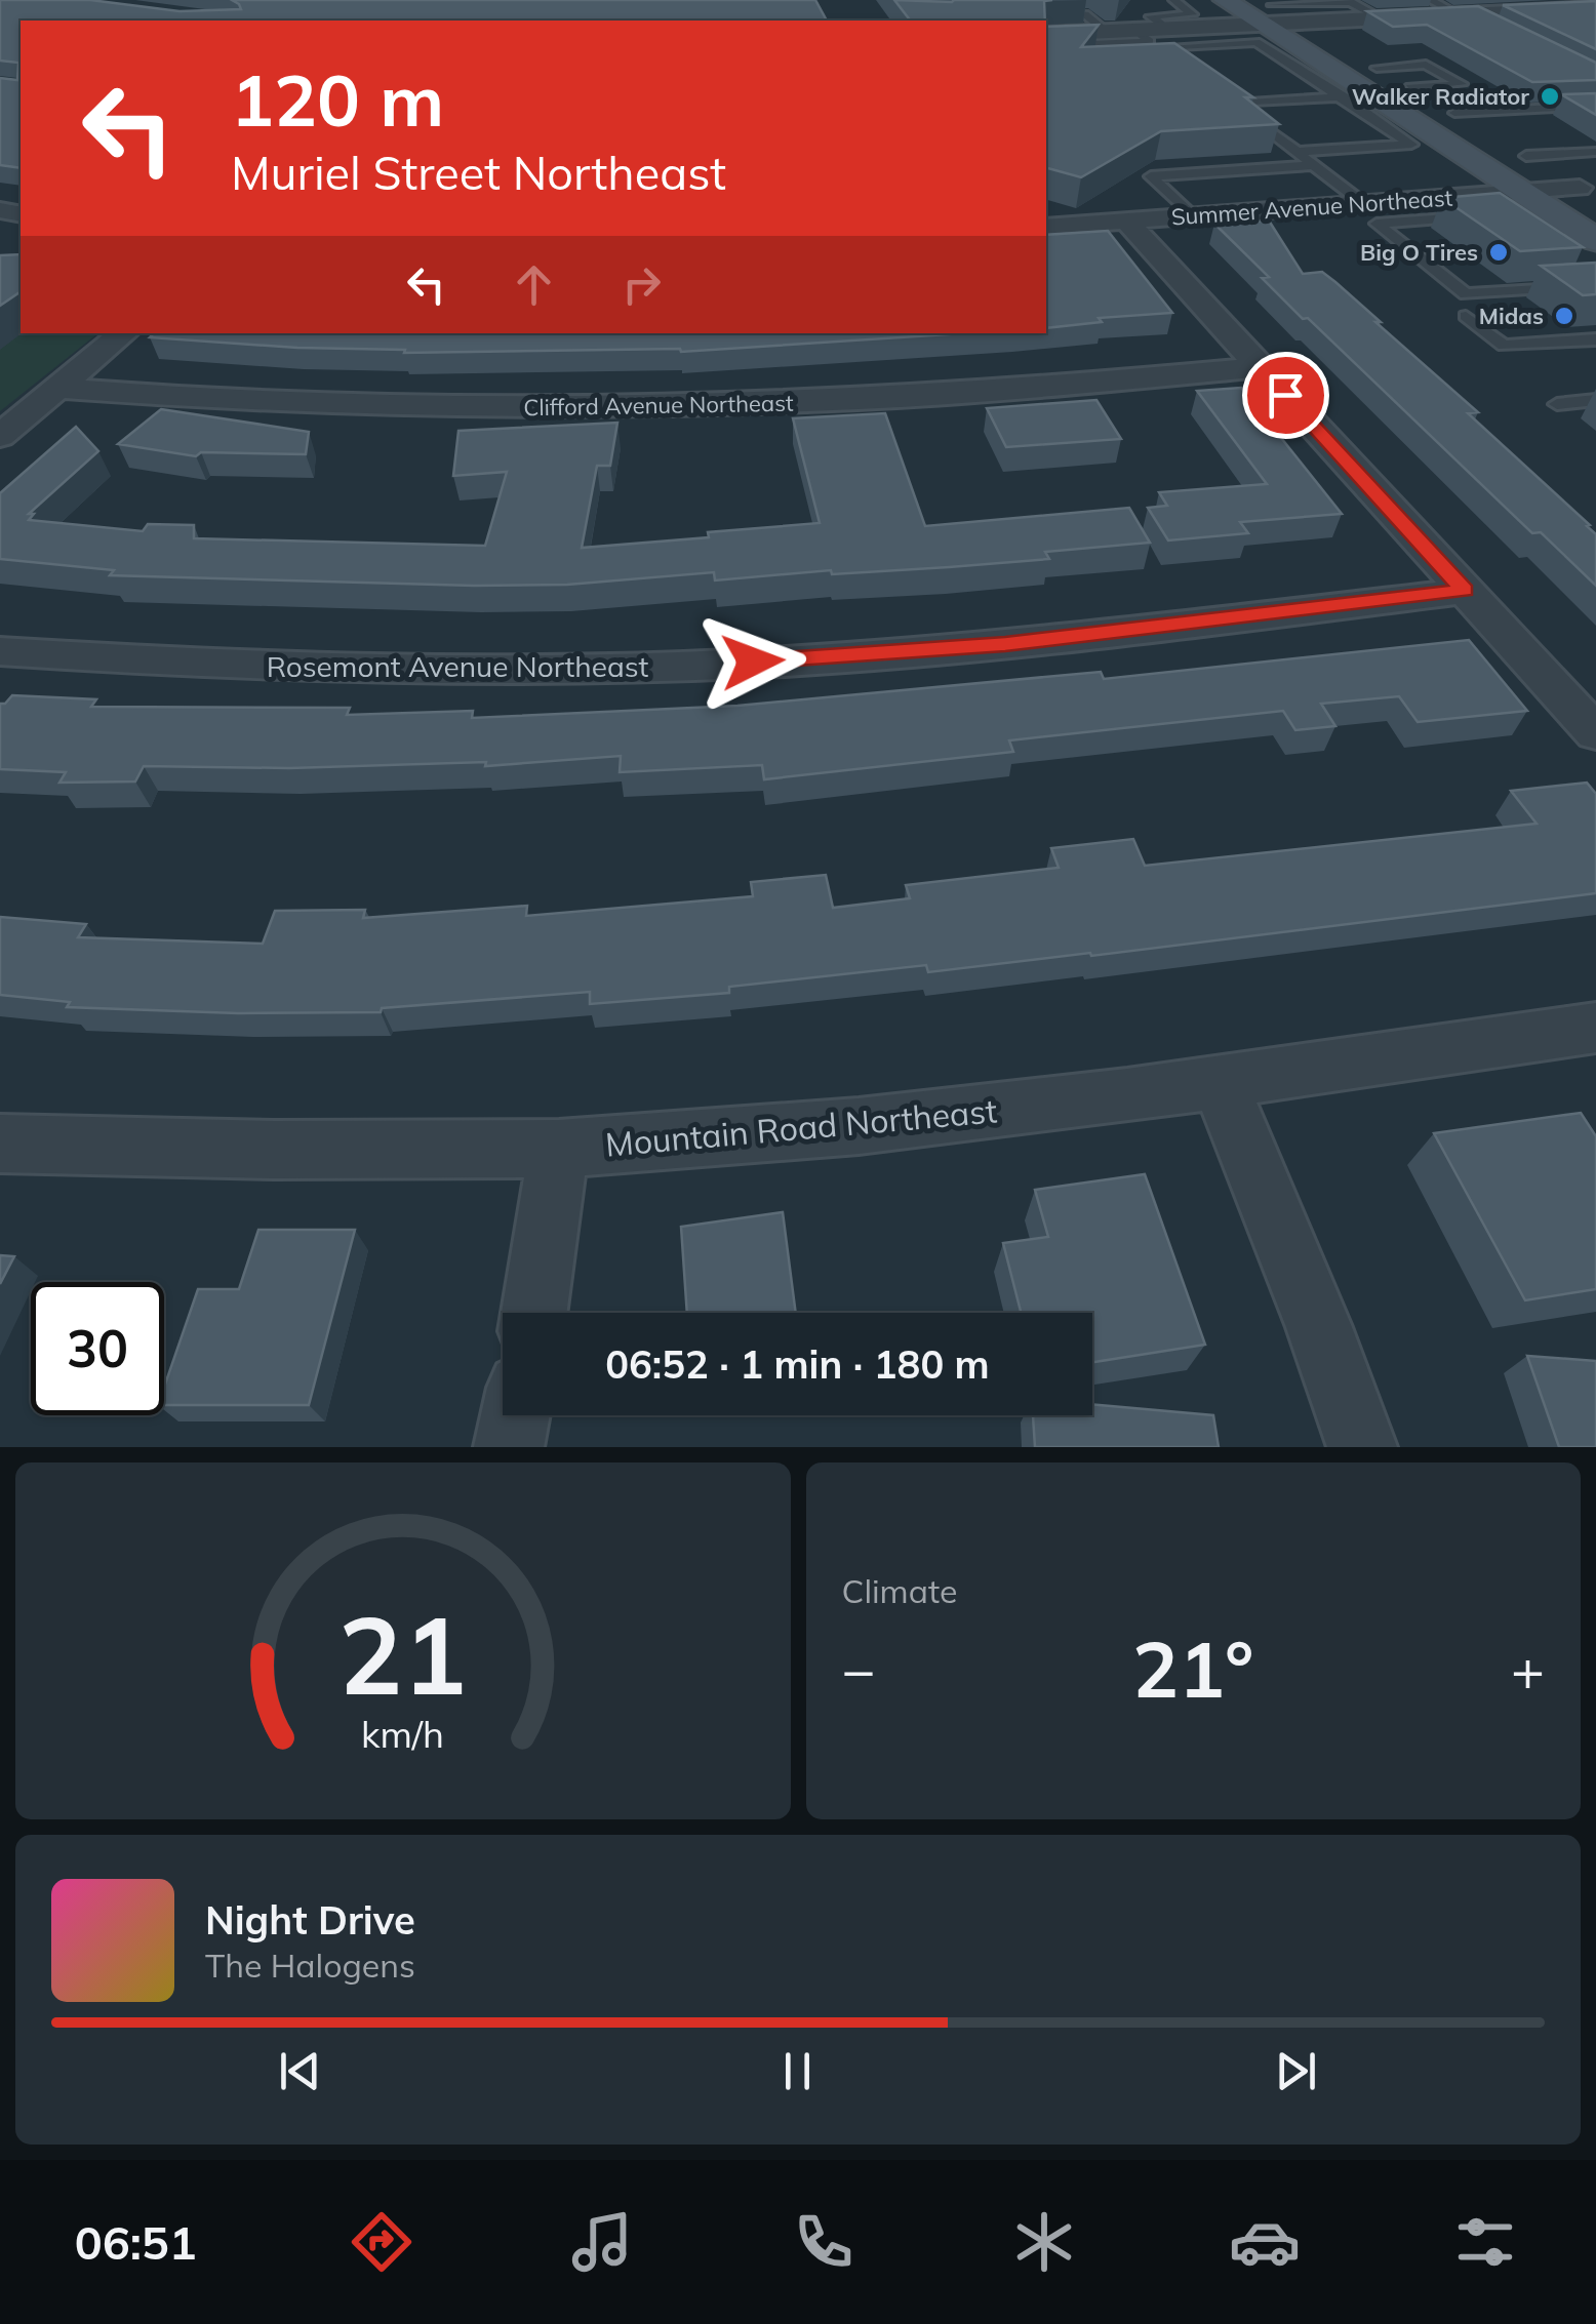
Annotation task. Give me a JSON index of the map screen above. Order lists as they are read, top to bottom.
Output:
{
  "streets": {
    "street": [
      "Summer Avenue Northeast",
      "Clifford Avenue Northeast",
      "Rosemont Avenue Northeast",
      "Mountain Road Northeast"
    ]
  },
  "places": ["Walker Radiator", "Big O Tires", "Midas"],
  "page": {
    "turn": ["120 m", "Muriel Street Northeast"],
    "limit": "30",
    "trip": "06:52 · 1 min · 180 m",
    "tile": "Climate",
    "heat": ["−", "21°", "+"],
    "song": ["Night Drive", "The Halogens"],
    "tabs": "06:51",
    "gauge": ["21", "km/h"]
  }
}
